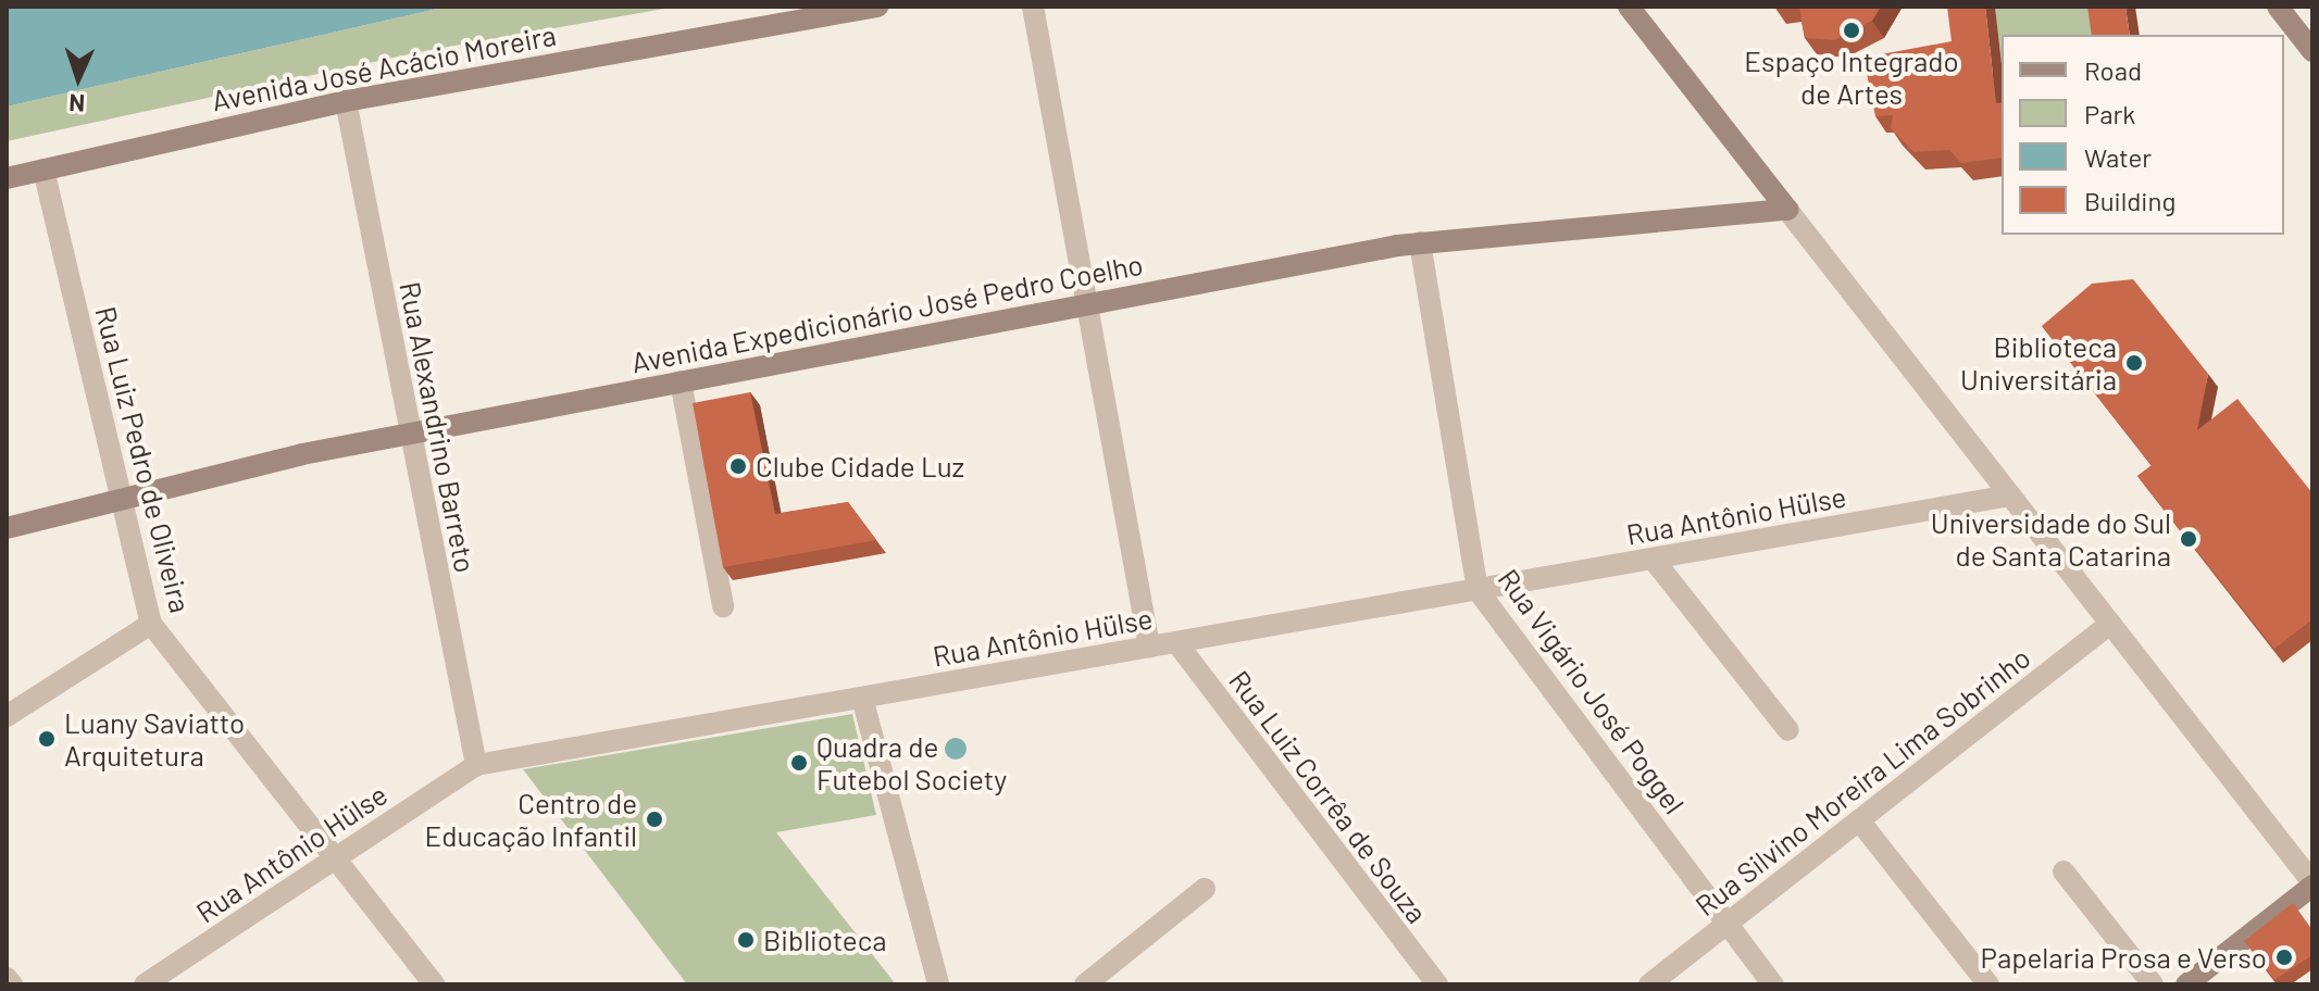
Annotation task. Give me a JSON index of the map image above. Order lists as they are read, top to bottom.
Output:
{
  "streets": {
    "street": [
      "Avenida José Acácio Moreira",
      "Avenida Expedicionário José Pedro Coelho",
      "Rua Alexandrino Barreto",
      "Rua Luiz Pedro de Oliveira",
      "Rua Antônio Hülse",
      "Rua Vigário José Poggel",
      "Rua Silvino Moreira Lima Sobrinho",
      "Rua Luiz Corrêa de Souza"
    ]
  },
  "crossings": [
    ["Avenida José Acácio Moreira", "Rua Alexandrino Barreto"],
    ["Avenida José Acácio Moreira", "Rua Luiz Pedro de Oliveira"],
    ["Avenida Expedicionário José Pedro Coelho", "Rua Alexandrino Barreto"],
    ["Avenida Expedicionário José Pedro Coelho", "Rua Luiz Pedro de Oliveira"],
    ["Avenida Expedicionário José Pedro Coelho", "Rua Vigário José Poggel"],
    ["Rua Alexandrino Barreto", "Rua Antônio Hülse"],
    ["Rua Luiz Pedro de Oliveira", "Rua Antônio Hülse"],
    ["Rua Antônio Hülse", "Rua Vigário José Poggel"],
    ["Rua Antônio Hülse", "Rua Luiz Corrêa de Souza"],
    ["Rua Vigário José Poggel", "Rua Silvino Moreira Lima Sobrinho"]
  ],
  "places": [
    "Espaço Integrado de Artes",
    "Biblioteca Universitária",
    "Clube Cidade Luz",
    "Universidade do Sul de Santa Catarina",
    "Luany Saviatto Arquitetura",
    "Quadra de Futebol Society",
    "Centro de Educação Infantil",
    "Biblioteca",
    "Papelaria Prosa e Verso"
  ],
  "legend": [
    "Road",
    "Park",
    "Water",
    "Building"
  ],
  "north": "bottom"
}
